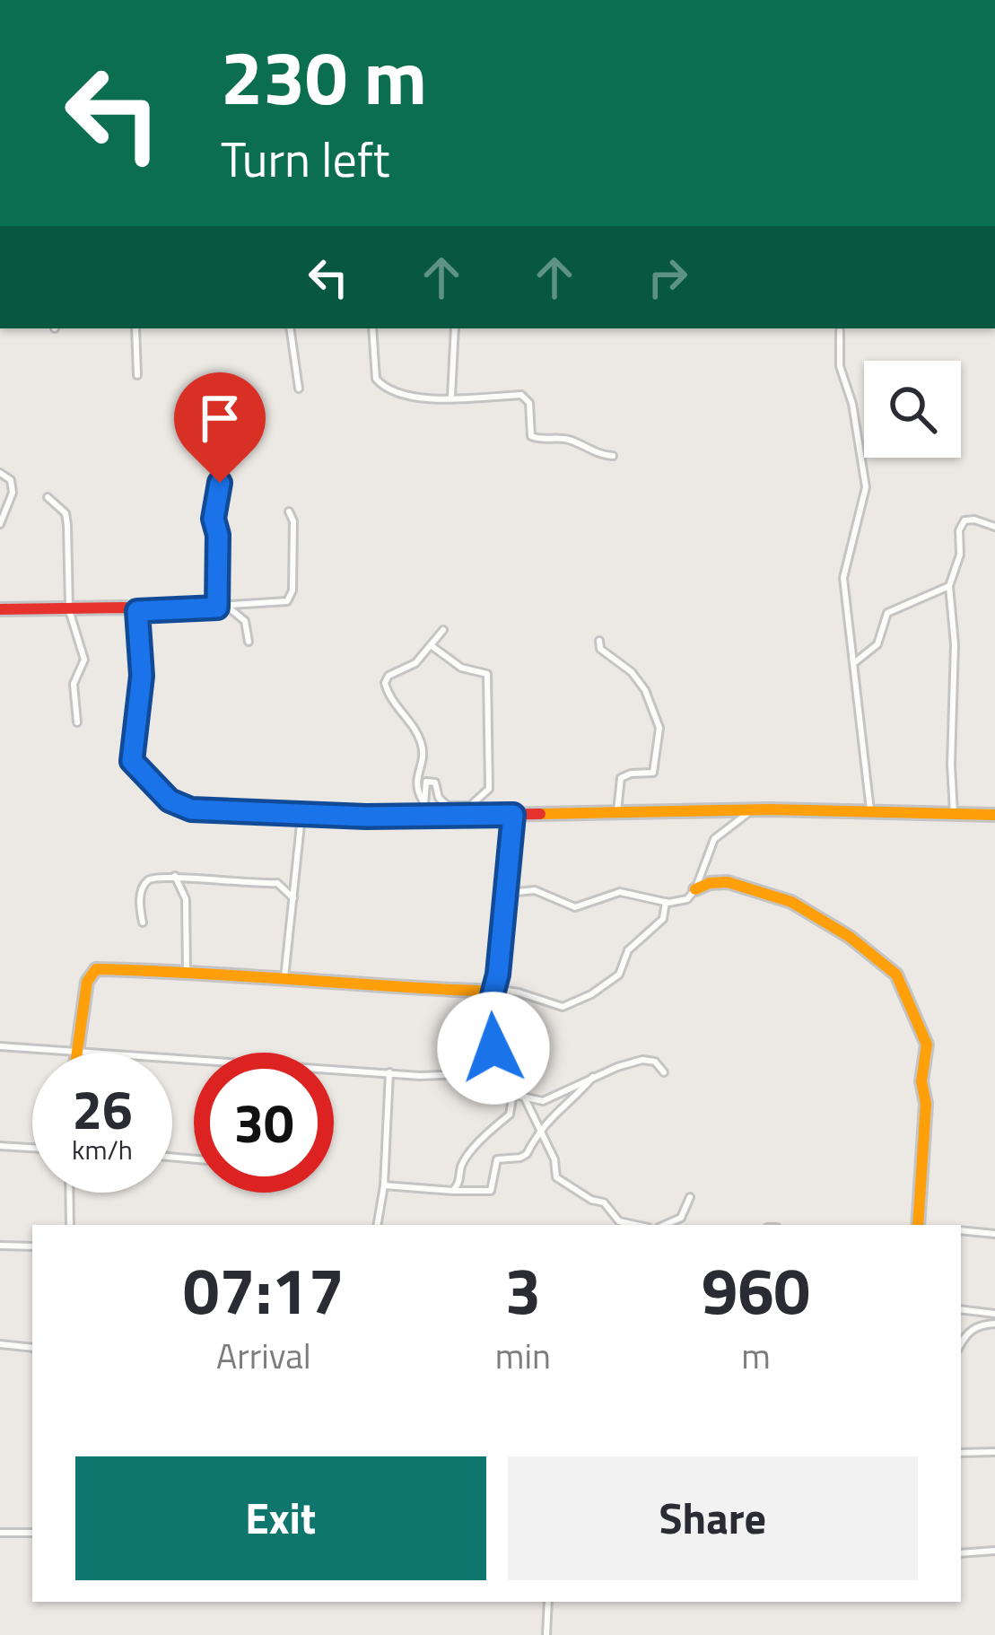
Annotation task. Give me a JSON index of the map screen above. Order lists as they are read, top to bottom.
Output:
{
  "page": {
    "turn": ["230 m", "Turn left"],
    "speed": "26 km/h",
    "limit": "30",
    "eta": [
      "07:17",
      "Arrival",
      "3",
      "min",
      "960",
      "m"
    ],
    "buttons": ["Exit", "Share"]
  }
}
